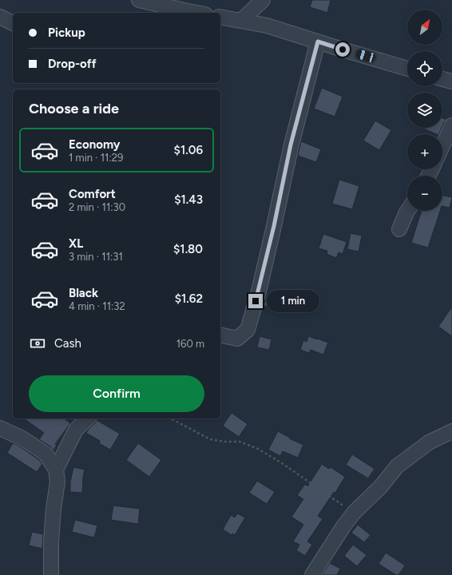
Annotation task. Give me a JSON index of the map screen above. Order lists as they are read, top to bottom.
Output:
{
  "north": "top right",
  "page": {
    "map_buttons": ["+", "−"],
    "banner": ["Pickup", "Drop-off"],
    "heading": "Choose a ride",
    "list": [
      {
        "name": "Economy",
        "note": "1 min · 11:29",
        "value": "$1.06"
      },
      {
        "name": "Comfort",
        "note": "2 min · 11:30",
        "value": "$1.43"
      },
      {
        "name": "XL",
        "note": "3 min · 11:31",
        "value": "$1.80"
      },
      {
        "name": "Black",
        "note": "4 min · 11:32",
        "value": "$1.62"
      }
    ],
    "bubble": "1 min",
    "pay": ["Cash", "160 m"],
    "buttons": "Confirm"
  }
}
